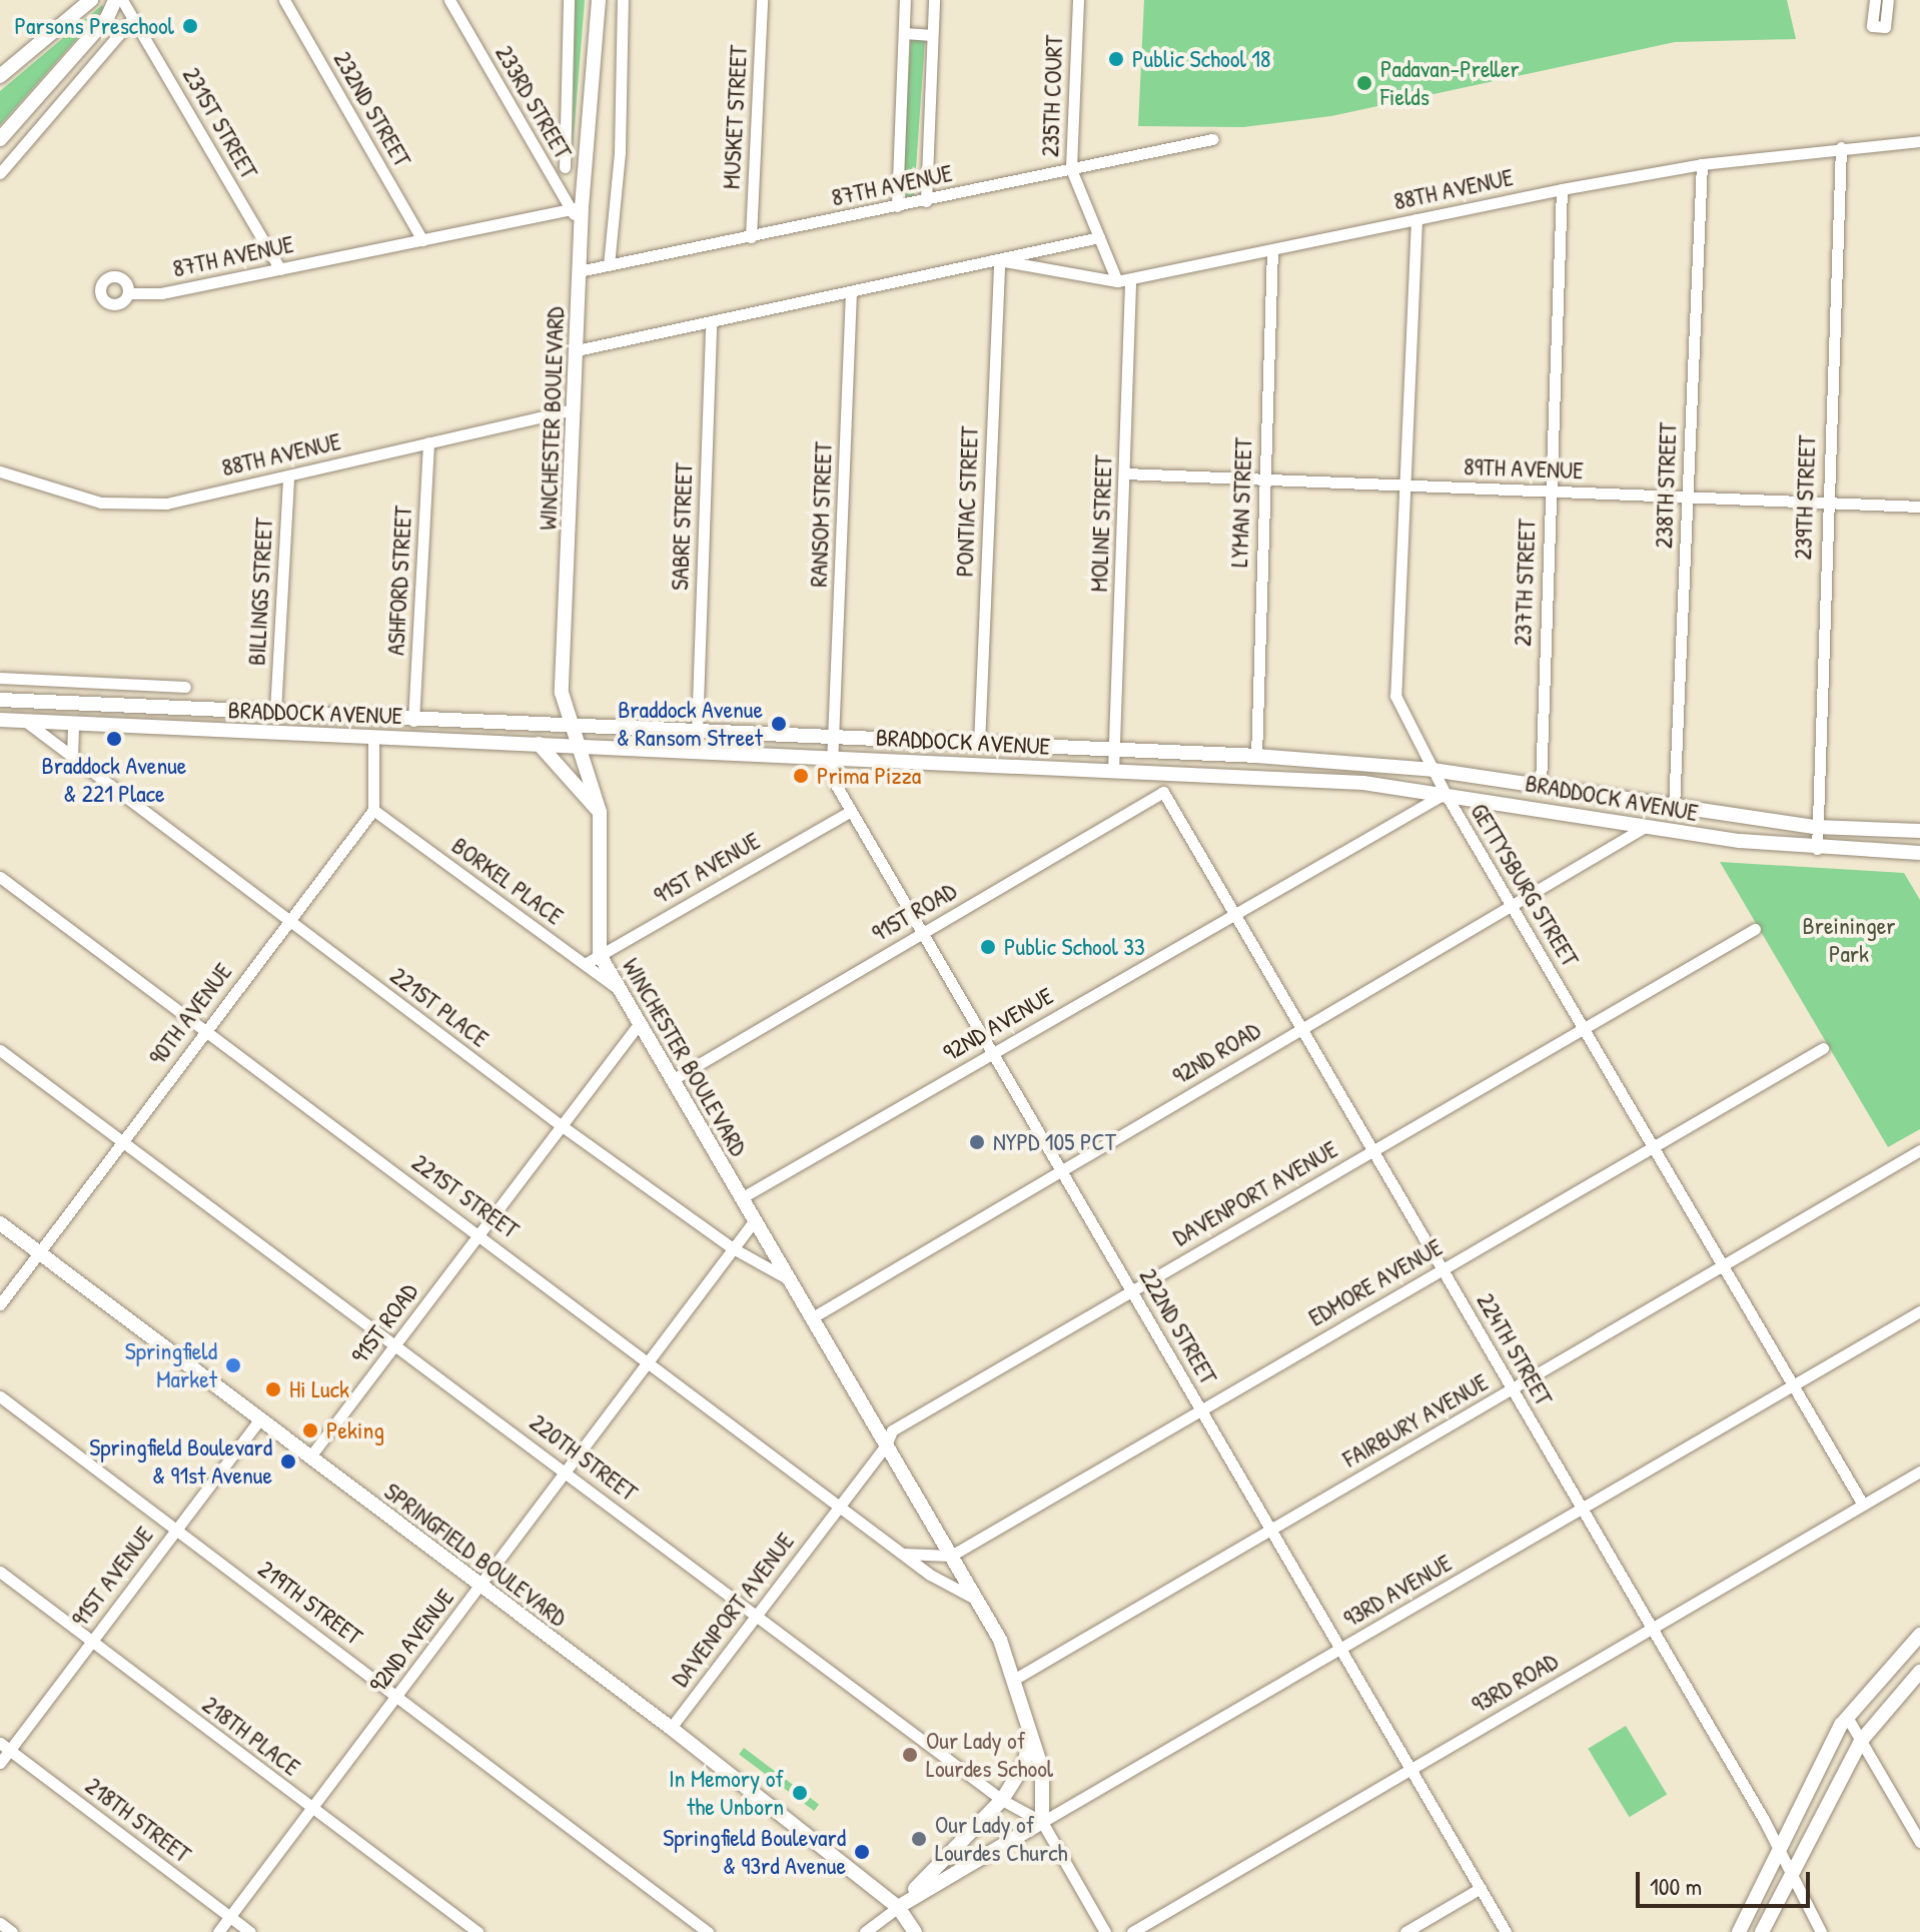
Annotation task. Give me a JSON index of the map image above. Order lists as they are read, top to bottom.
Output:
{
  "streets": {
    "main road": [
      "WINCHESTER BOULEVARD",
      "BRADDOCK AVENUE",
      "SPRINGFIELD BOULEVARD",
      "93RD AVENUE"
    ],
    "street": [
      "235TH COURT",
      "233RD STREET",
      "232ND STREET",
      "MUSKET STREET",
      "231ST STREET",
      "87TH AVENUE",
      "88TH AVENUE",
      "89TH AVENUE",
      "238TH STREET",
      "239TH STREET",
      "PONTIAC STREET",
      "LYMAN STREET",
      "RANSOM STREET",
      "MOLINE STREET",
      "SABRE STREET",
      "ASHFORD STREET",
      "237TH STREET",
      "BILLINGS STREET",
      "91ST AVENUE",
      "BORKEL PLACE",
      "GETTYSBURG STREET",
      "91ST ROAD",
      "221ST PLACE",
      "90TH AVENUE",
      "92ND AVENUE",
      "92ND ROAD",
      "DAVENPORT AVENUE",
      "221ST STREET",
      "EDMORE AVENUE",
      "222ND STREET",
      "224TH STREET",
      "FAIRBURY AVENUE",
      "220TH STREET",
      "219TH STREET",
      "93RD ROAD",
      "218TH PLACE",
      "218TH STREET"
    ]
  },
  "crossings": [
    ["235TH COURT", "87TH AVENUE"],
    ["235TH COURT", "88TH AVENUE"],
    ["233RD STREET", "87TH AVENUE"],
    ["233RD STREET", "WINCHESTER BOULEVARD"],
    ["232ND STREET", "87TH AVENUE"],
    ["MUSKET STREET", "87TH AVENUE"],
    ["231ST STREET", "87TH AVENUE"],
    ["87TH AVENUE", "WINCHESTER BOULEVARD"],
    ["88TH AVENUE", "WINCHESTER BOULEVARD"],
    ["88TH AVENUE", "238TH STREET"],
    ["88TH AVENUE", "239TH STREET"],
    ["88TH AVENUE", "PONTIAC STREET"],
    ["88TH AVENUE", "LYMAN STREET"],
    ["88TH AVENUE", "RANSOM STREET"],
    ["88TH AVENUE", "MOLINE STREET"],
    ["88TH AVENUE", "SABRE STREET"],
    ["88TH AVENUE", "ASHFORD STREET"],
    ["88TH AVENUE", "237TH STREET"],
    ["88TH AVENUE", "BILLINGS STREET"],
    ["88TH AVENUE", "GETTYSBURG STREET"],
    ["WINCHESTER BOULEVARD", "BRADDOCK AVENUE"],
    ["WINCHESTER BOULEVARD", "91ST AVENUE"],
    ["WINCHESTER BOULEVARD", "BORKEL PLACE"],
    ["WINCHESTER BOULEVARD", "91ST ROAD"],
    ["WINCHESTER BOULEVARD", "221ST PLACE"],
    ["WINCHESTER BOULEVARD", "92ND AVENUE"],
    ["WINCHESTER BOULEVARD", "92ND ROAD"],
    ["WINCHESTER BOULEVARD", "DAVENPORT AVENUE"],
    ["WINCHESTER BOULEVARD", "221ST STREET"],
    ["WINCHESTER BOULEVARD", "EDMORE AVENUE"],
    ["WINCHESTER BOULEVARD", "FAIRBURY AVENUE"],
    ["WINCHESTER BOULEVARD", "220TH STREET"],
    ["WINCHESTER BOULEVARD", "93RD AVENUE"],
    ["89TH AVENUE", "238TH STREET"],
    ["89TH AVENUE", "239TH STREET"],
    ["89TH AVENUE", "LYMAN STREET"],
    ["89TH AVENUE", "MOLINE STREET"],
    ["89TH AVENUE", "237TH STREET"],
    ["89TH AVENUE", "GETTYSBURG STREET"],
    ["238TH STREET", "BRADDOCK AVENUE"],
    ["239TH STREET", "BRADDOCK AVENUE"],
    ["PONTIAC STREET", "BRADDOCK AVENUE"],
    ["LYMAN STREET", "BRADDOCK AVENUE"],
    ["RANSOM STREET", "BRADDOCK AVENUE"],
    ["RANSOM STREET", "222ND STREET"],
    ["MOLINE STREET", "BRADDOCK AVENUE"],
    ["SABRE STREET", "BRADDOCK AVENUE"],
    ["ASHFORD STREET", "BRADDOCK AVENUE"],
    ["237TH STREET", "BRADDOCK AVENUE"],
    ["BILLINGS STREET", "BRADDOCK AVENUE"],
    ["BRADDOCK AVENUE", "GETTYSBURG STREET"],
    ["BRADDOCK AVENUE", "221ST PLACE"],
    ["BRADDOCK AVENUE", "92ND AVENUE"],
    ["BRADDOCK AVENUE", "92ND ROAD"],
    ["BRADDOCK AVENUE", "222ND STREET"],
    ["91ST AVENUE", "BORKEL PLACE"],
    ["91ST AVENUE", "222ND STREET"],
    ["91ST AVENUE", "SPRINGFIELD BOULEVARD"],
    ["91ST AVENUE", "219TH STREET"],
    ["91ST AVENUE", "218TH PLACE"],
    ["91ST AVENUE", "218TH STREET"],
    ["BORKEL PLACE", "90TH AVENUE"],
    ["GETTYSBURG STREET", "92ND AVENUE"],
    ["GETTYSBURG STREET", "92ND ROAD"],
    ["GETTYSBURG STREET", "DAVENPORT AVENUE"],
    ["GETTYSBURG STREET", "EDMORE AVENUE"],
    ["GETTYSBURG STREET", "FAIRBURY AVENUE"],
    ["GETTYSBURG STREET", "93RD AVENUE"],
    ["GETTYSBURG STREET", "93RD ROAD"],
    ["91ST ROAD", "221ST PLACE"],
    ["91ST ROAD", "221ST STREET"],
    ["91ST ROAD", "222ND STREET"],
    ["91ST ROAD", "224TH STREET"],
    ["91ST ROAD", "220TH STREET"],
    ["91ST ROAD", "SPRINGFIELD BOULEVARD"],
    ["221ST PLACE", "90TH AVENUE"],
    ["221ST PLACE", "92ND AVENUE"],
    ["90TH AVENUE", "221ST STREET"],
    ["90TH AVENUE", "220TH STREET"],
    ["90TH AVENUE", "SPRINGFIELD BOULEVARD"],
    ["92ND AVENUE", "221ST STREET"],
    ["92ND AVENUE", "222ND STREET"],
    ["92ND AVENUE", "224TH STREET"],
    ["92ND AVENUE", "220TH STREET"],
    ["92ND AVENUE", "SPRINGFIELD BOULEVARD"],
    ["92ND AVENUE", "219TH STREET"],
    ["92ND AVENUE", "218TH PLACE"],
    ["92ND AVENUE", "218TH STREET"],
    ["92ND ROAD", "222ND STREET"],
    ["92ND ROAD", "224TH STREET"],
    ["DAVENPORT AVENUE", "221ST STREET"],
    ["DAVENPORT AVENUE", "222ND STREET"],
    ["DAVENPORT AVENUE", "224TH STREET"],
    ["DAVENPORT AVENUE", "220TH STREET"],
    ["DAVENPORT AVENUE", "SPRINGFIELD BOULEVARD"],
    ["EDMORE AVENUE", "222ND STREET"],
    ["EDMORE AVENUE", "224TH STREET"],
    ["222ND STREET", "FAIRBURY AVENUE"],
    ["222ND STREET", "93RD AVENUE"],
    ["222ND STREET", "93RD ROAD"],
    ["224TH STREET", "FAIRBURY AVENUE"],
    ["224TH STREET", "93RD AVENUE"],
    ["224TH STREET", "93RD ROAD"],
    ["220TH STREET", "93RD AVENUE"],
    ["SPRINGFIELD BOULEVARD", "93RD AVENUE"]
  ],
  "parks": ["Breininger Park"],
  "places": [
    "Parsons Preschool",
    "Public School 18",
    "Padavan-Preller Fields",
    "Braddock Avenue & Ransom Street",
    "Braddock Avenue & 221 Place",
    "Prima Pizza",
    "Public School 33",
    "NYPD 105 PCT",
    "Springfield Market",
    "Hi Luck",
    "Peking",
    "Springfield Boulevard & 91st Avenue",
    "Our Lady of Lourdes School",
    "In Memory of the Unborn",
    "Our Lady of Lourdes Church",
    "Springfield Boulevard & 93rd Avenue"
  ],
  "scale_bar": "100 m"
}
